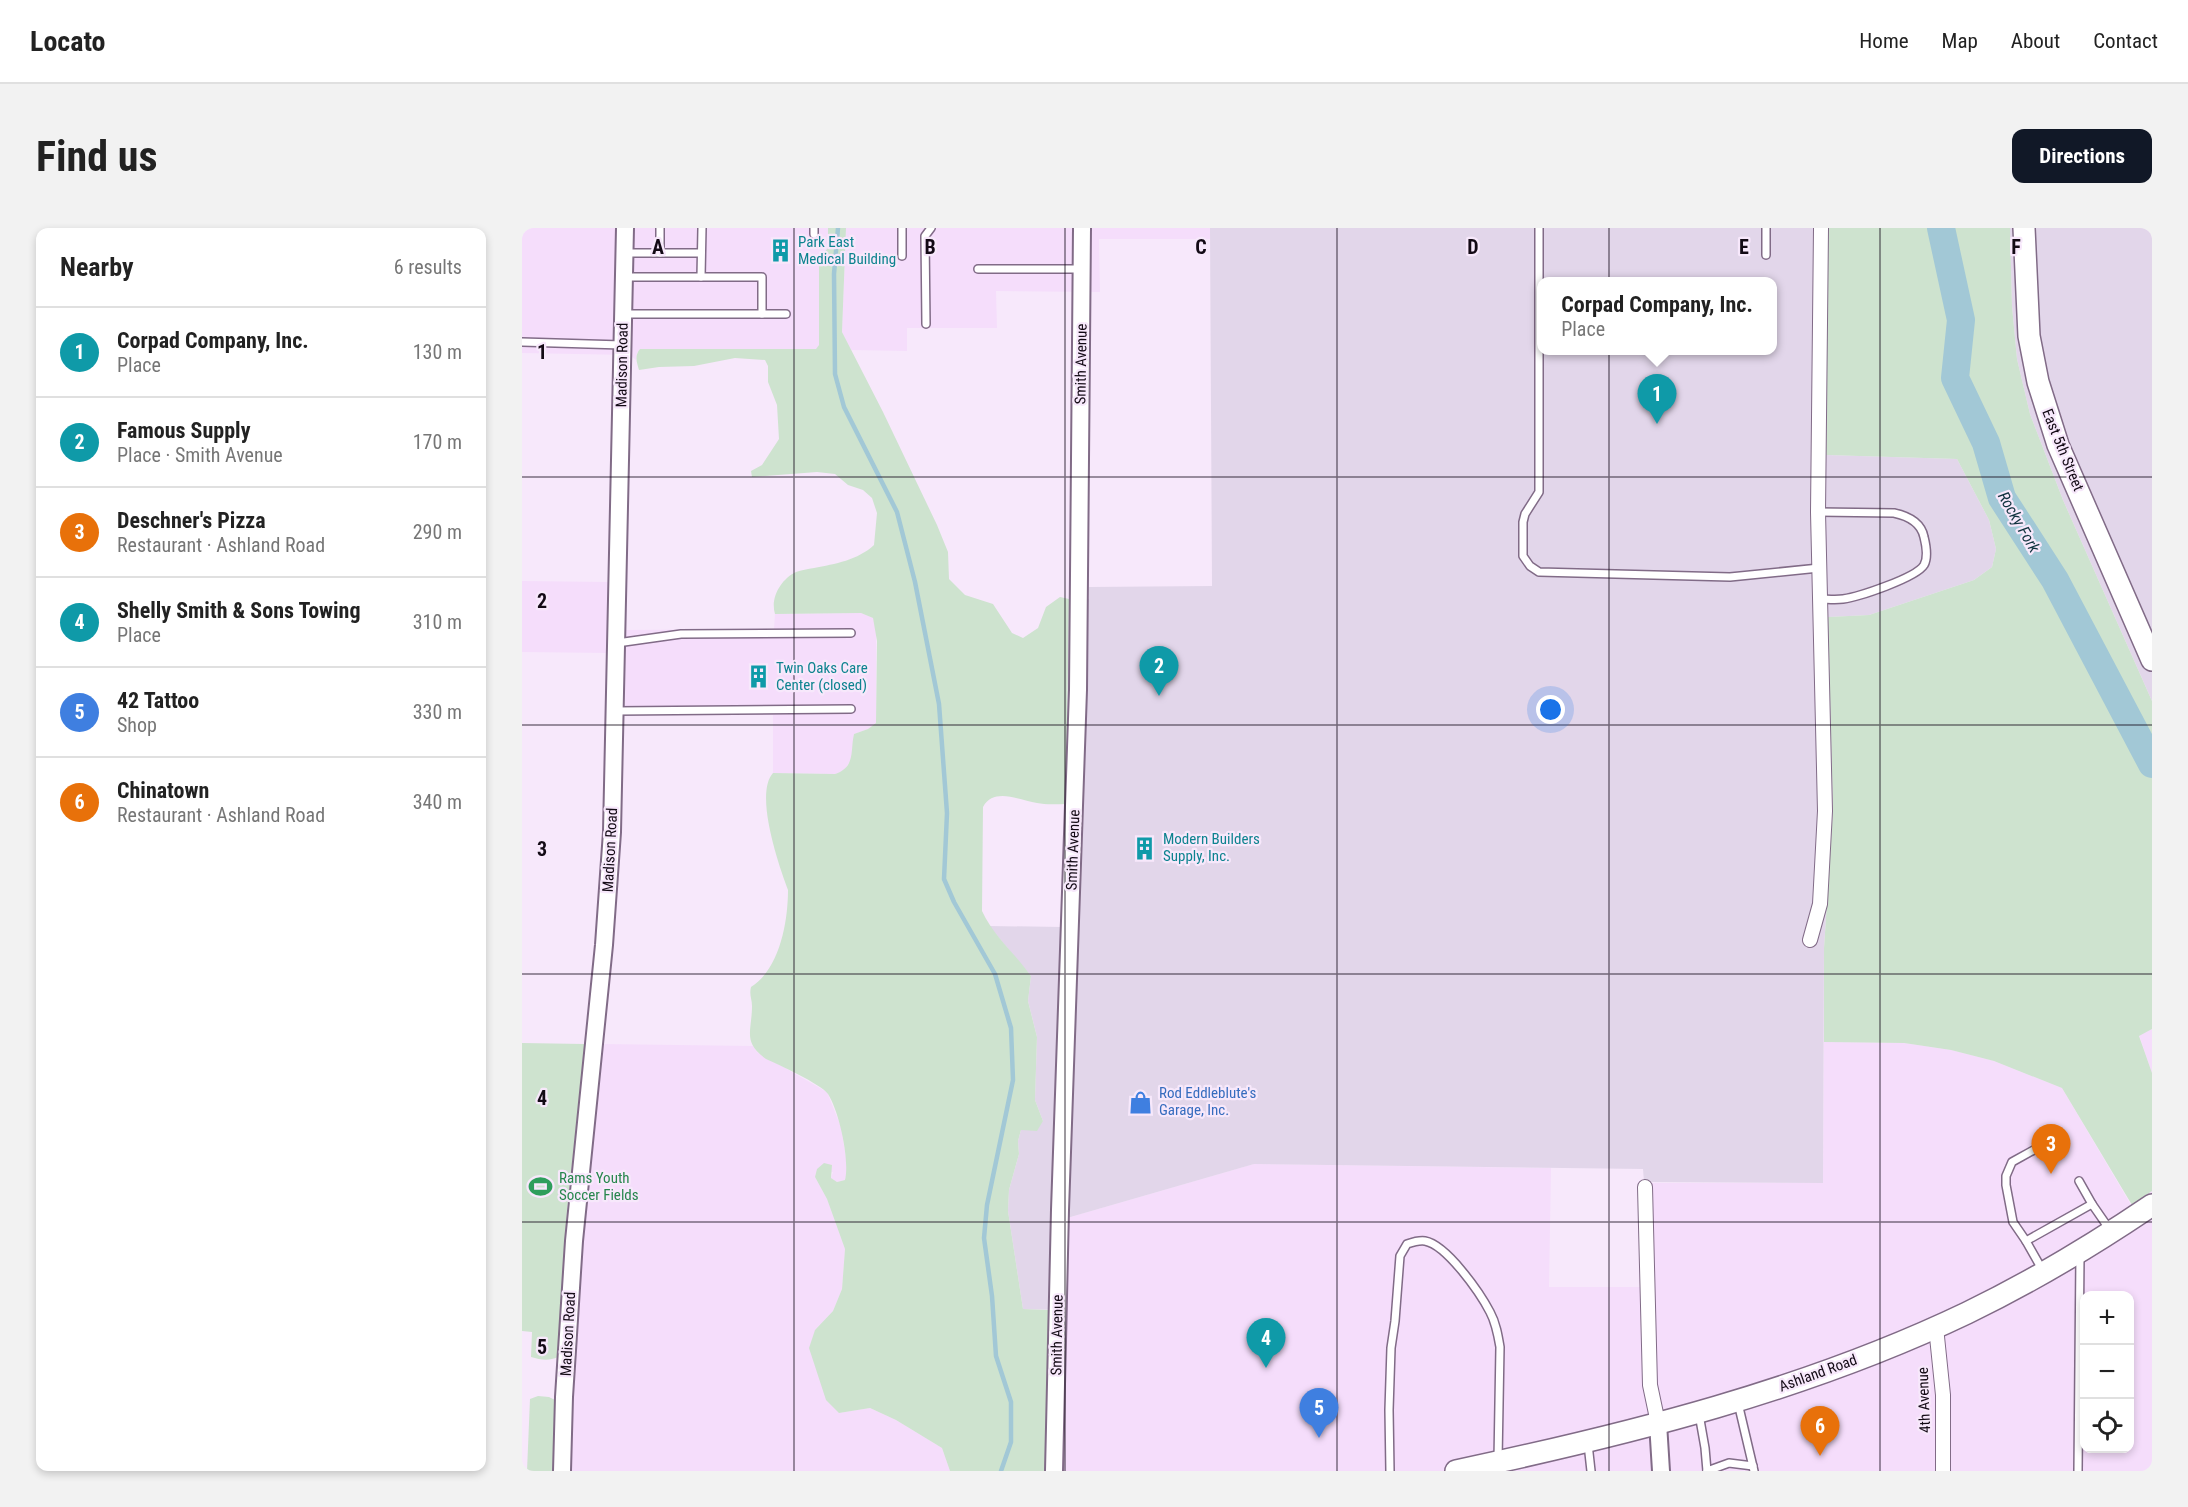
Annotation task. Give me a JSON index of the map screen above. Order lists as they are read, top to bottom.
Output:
{
  "streets": {
    "main road": ["East 5th Street", "Ashland Road"],
    "street": ["Smith Avenue", "Madison Road", "4th Avenue"]
  },
  "crossings": [
    ["Ashland Road", "4th Avenue"]
  ],
  "water": ["Rocky Fork"],
  "places": {
    "building": ["Park East Medical Building", "Twin Oaks Care Center (closed)", "Modern Builders Supply, Inc."],
    "shop": ["Rod Eddleblute's Garage, Inc."],
    "sports": ["Rams Youth Soccer Fields"]
  },
  "page": {
    "header": "Locato",
    "nav": [
      "Home",
      "Map",
      "About",
      "Contact"
    ],
    "buttons": "Directions",
    "title": "Find us",
    "heading": ["Nearby", "6 results"],
    "popup": ["Corpad Company, Inc.", "Place"],
    "list": [
      {
        "mark": "1",
        "name": "Corpad Company, Inc.",
        "note": "Place",
        "value": "130 m"
      },
      {
        "mark": "2",
        "name": "Famous Supply",
        "note": "Place · Smith Avenue",
        "value": "170 m"
      },
      {
        "mark": "3",
        "name": "Deschner's Pizza",
        "note": "Restaurant · Ashland Road",
        "value": "290 m"
      },
      {
        "mark": "4",
        "name": "Shelly Smith & Sons Towing",
        "note": "Place",
        "value": "310 m"
      },
      {
        "mark": "5",
        "name": "42 Tattoo",
        "note": "Shop",
        "value": "330 m"
      },
      {
        "mark": "6",
        "name": "Chinatown",
        "note": "Restaurant · Ashland Road",
        "value": "340 m"
      }
    ],
    "pins": [
      "1",
      "2",
      "3",
      "4",
      "5",
      "6"
    ],
    "map_buttons": ["+", "−"]
  },
  "grid": {
    "columns": [
      "A",
      "B",
      "C",
      "D",
      "E",
      "F"
    ],
    "rows": [
      "1",
      "2",
      "3",
      "4",
      "5"
    ]
  }
}
